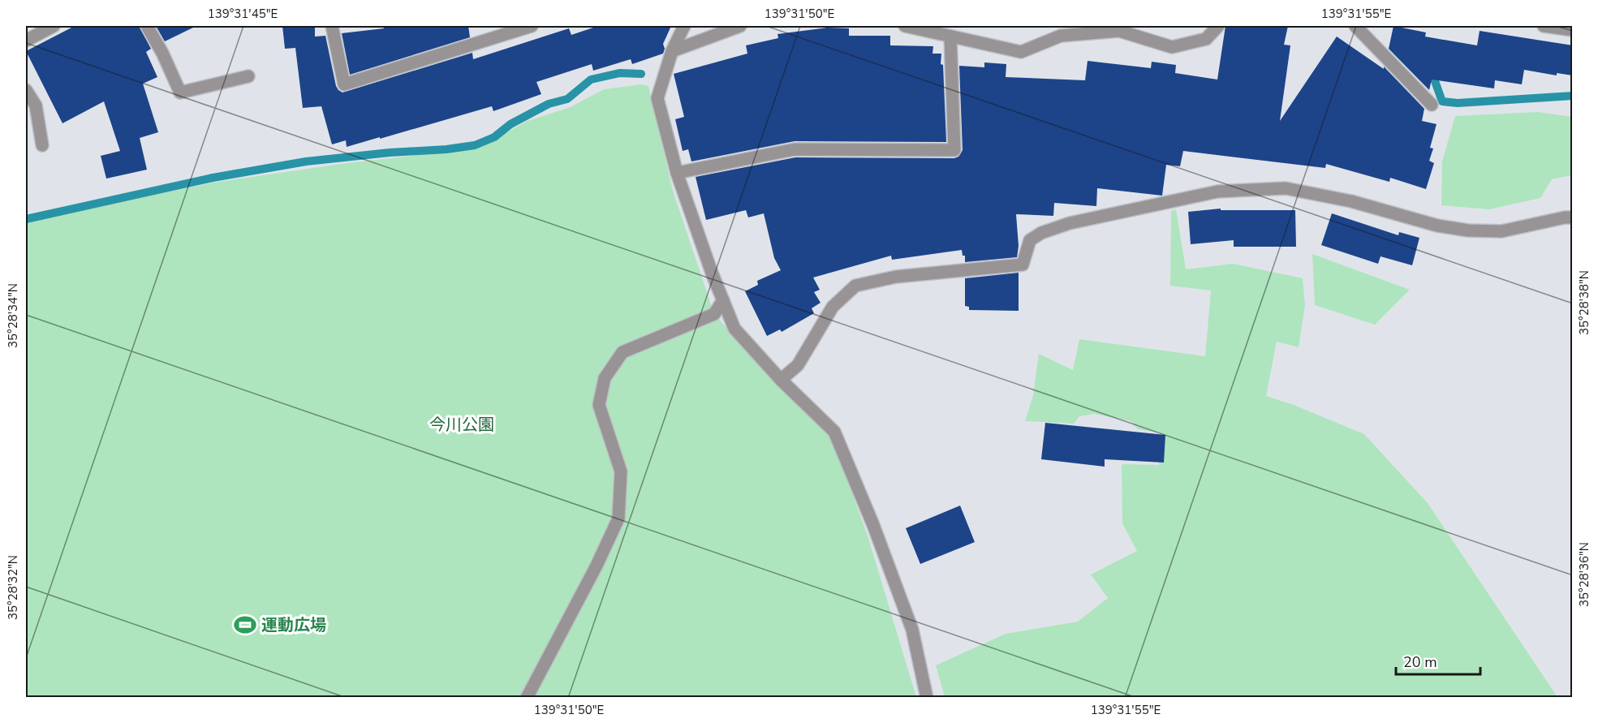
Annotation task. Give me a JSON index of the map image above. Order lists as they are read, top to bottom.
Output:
{
  "parks": ["今川公園"],
  "places": {
    "sports": ["運動広場"]
  },
  "scale_bar": "20 m",
  "coordinates": [
    "139°31'45\"E",
    "139°31'50\"E",
    "139°31'55\"E",
    "35°28'38\"N",
    "35°28'34\"N",
    "35°28'36\"N",
    "35°28'32\"N"
  ]
}
